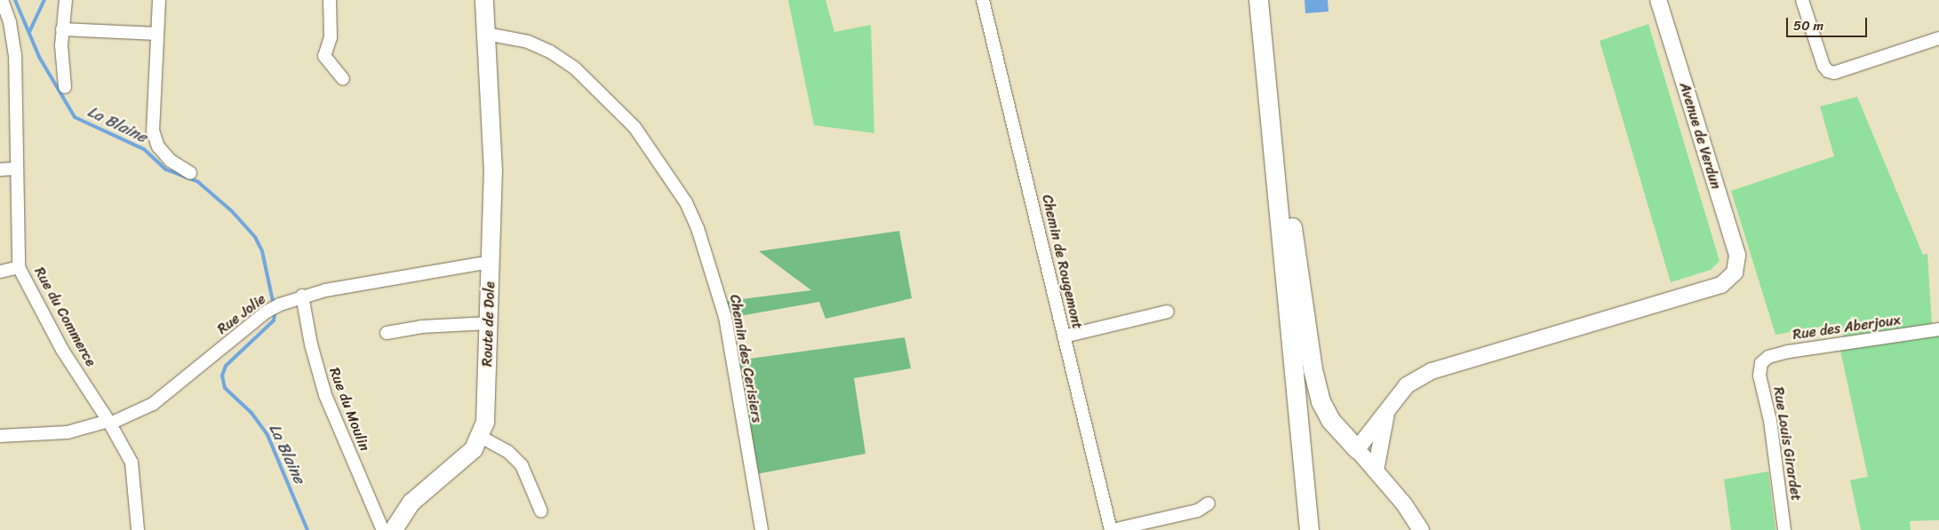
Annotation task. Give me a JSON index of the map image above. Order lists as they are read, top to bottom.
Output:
{
  "streets": {
    "main road": ["Route de Dole"],
    "street": [
      "Avenue de Verdun",
      "Chemin de Rougemont",
      "Rue Jolie",
      "Rue du Commerce",
      "Rue des Aberjoux",
      "Chemin des Cerisiers",
      "Rue du Moulin",
      "Rue Louis Girardet"
    ]
  },
  "crossings": [
    ["Rue Jolie", "Rue du Commerce"],
    ["Rue Jolie", "Route de Dole"],
    ["Rue Jolie", "Rue du Moulin"],
    ["Route de Dole", "Chemin des Cerisiers"],
    ["Route de Dole", "Rue du Moulin"],
    ["Rue des Aberjoux", "Rue Louis Girardet"]
  ],
  "water": ["La Blaine"],
  "scale_bar": "50 m"
}
